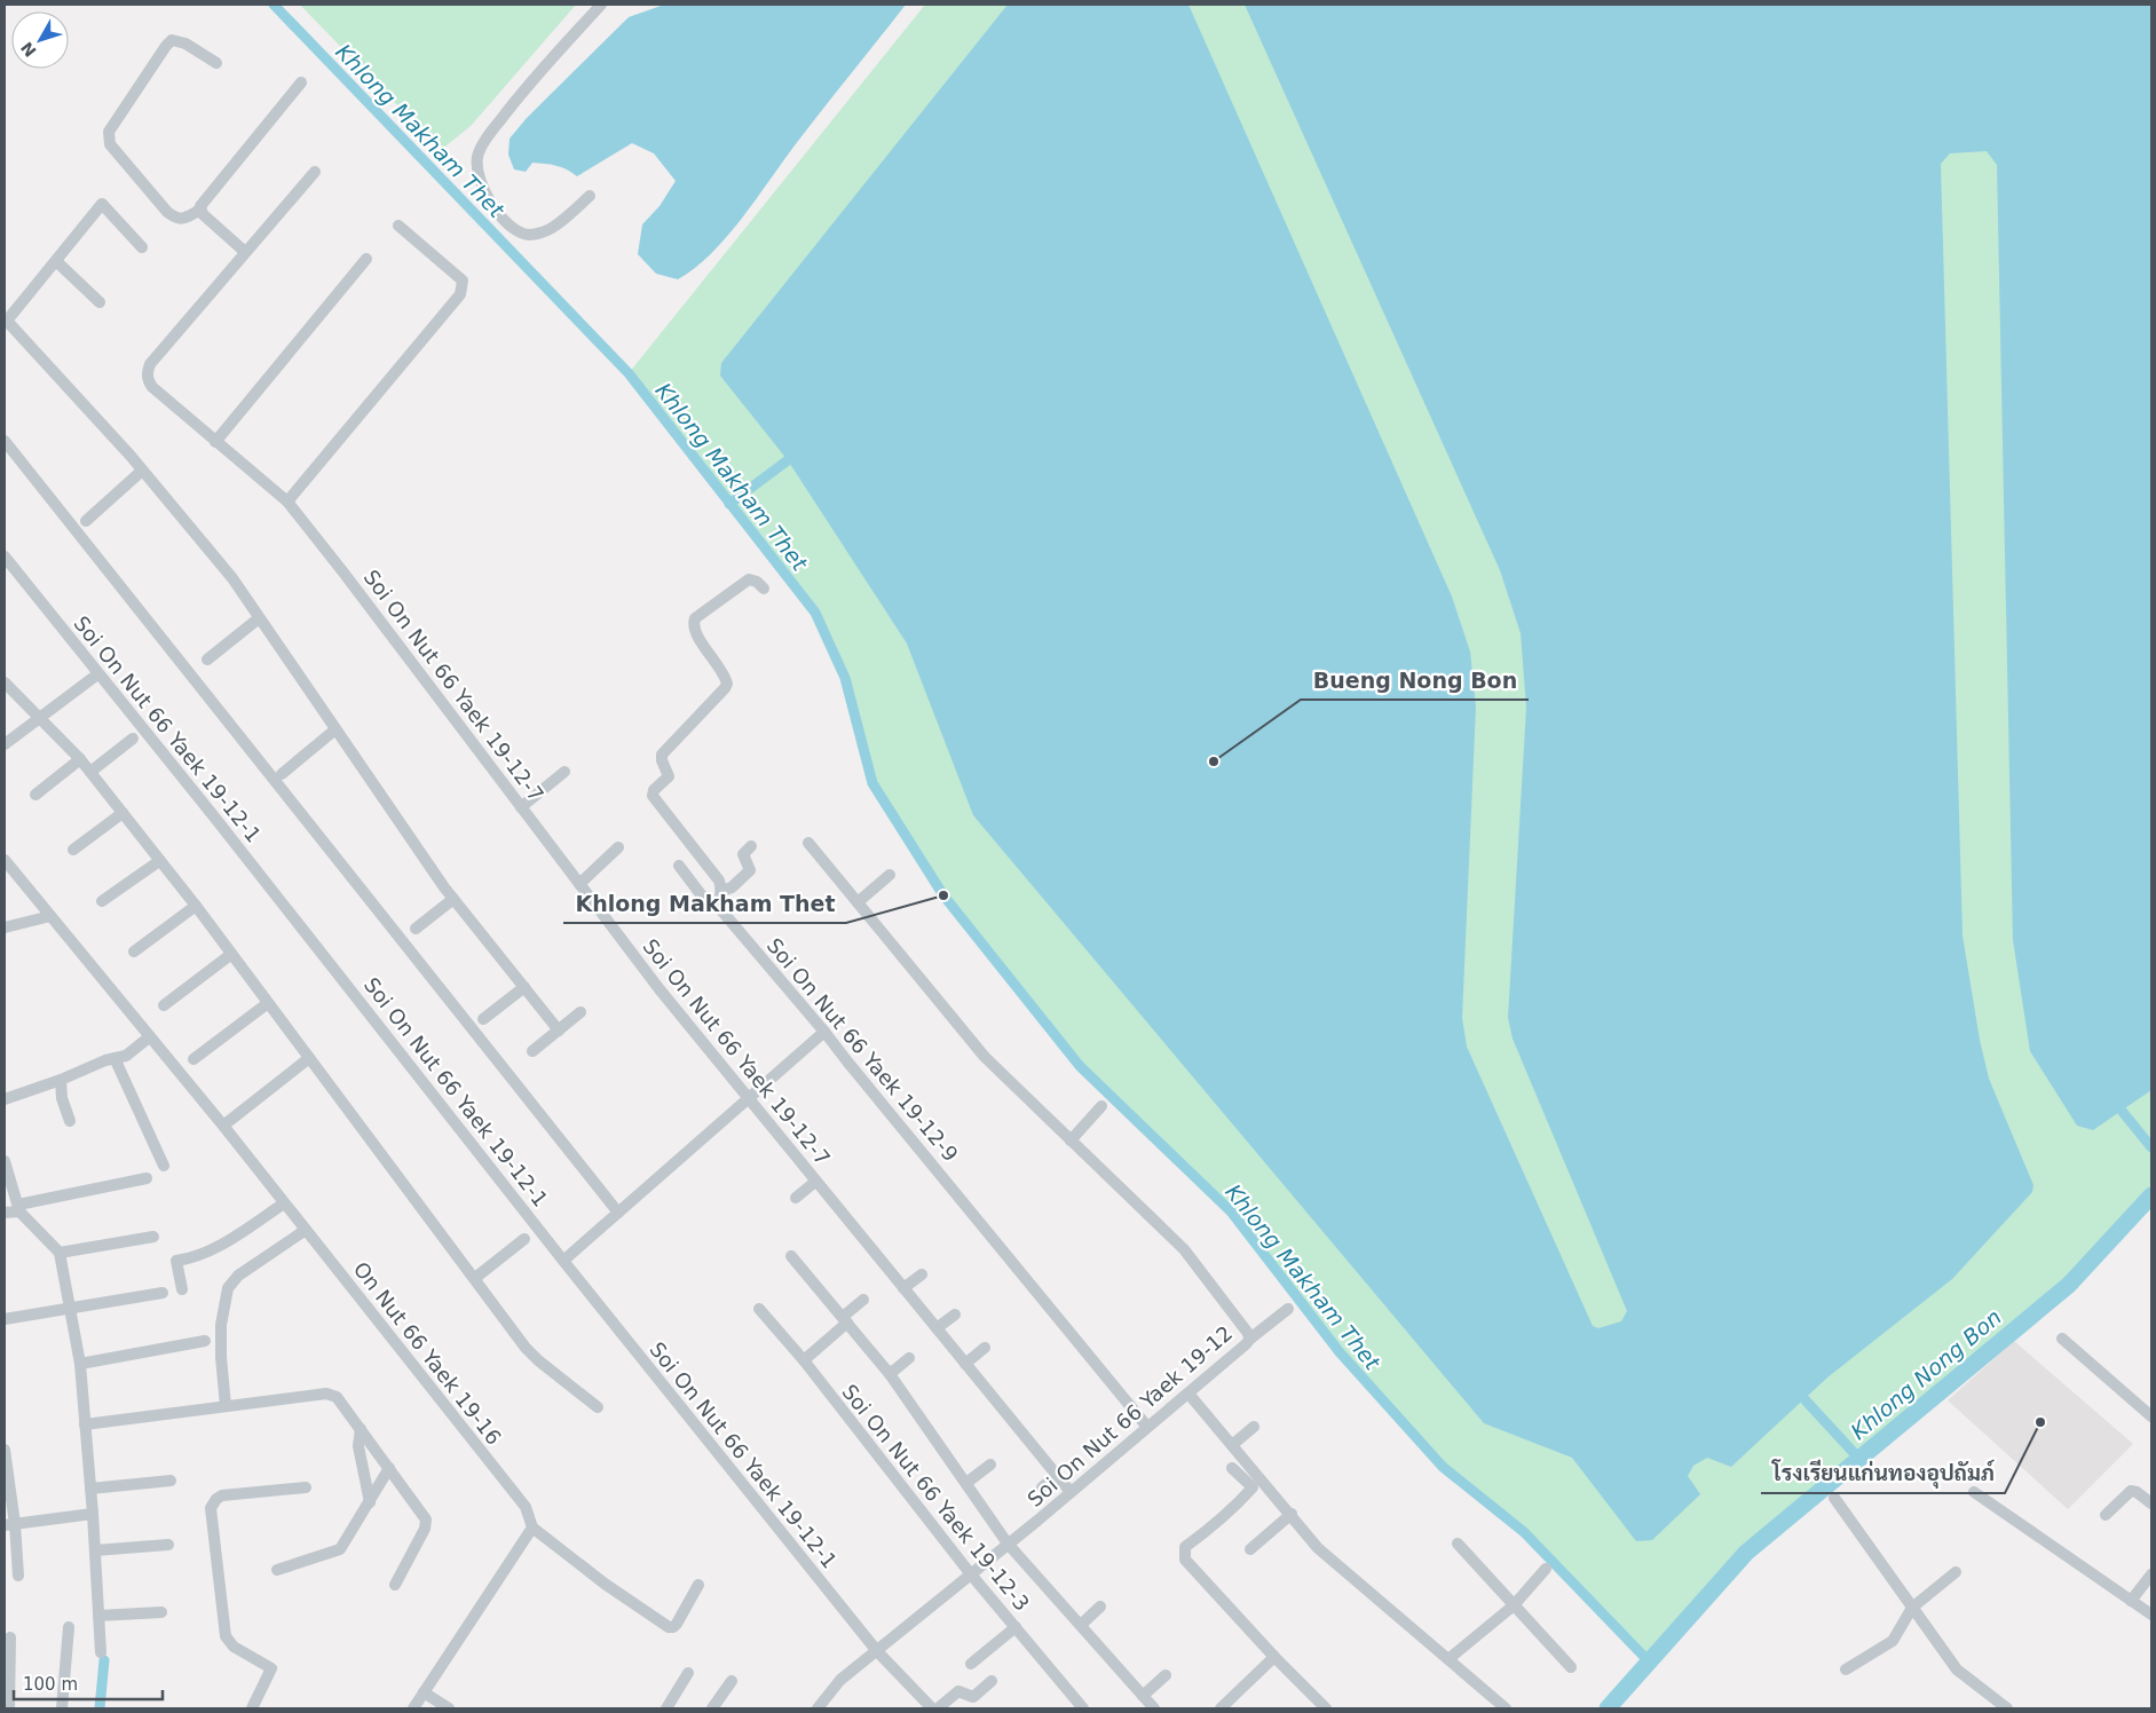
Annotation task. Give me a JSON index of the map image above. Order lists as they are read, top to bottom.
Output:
{
  "streets": {
    "street": [
      "Soi On Nut 66 Yaek 19-12-7",
      "Soi On Nut 66 Yaek 19-12-1",
      "Soi On Nut 66 Yaek 19-12-9",
      "On Nut 66 Yaek 19-16",
      "Soi On Nut 66 Yaek 19-12",
      "Soi On Nut 66 Yaek 19-12-3"
    ]
  },
  "crossings": [
    ["Soi On Nut 66 Yaek 19-12-7", "Soi On Nut 66 Yaek 19-12"],
    ["Soi On Nut 66 Yaek 19-12-1", "Soi On Nut 66 Yaek 19-12"],
    ["Soi On Nut 66 Yaek 19-12-9", "Soi On Nut 66 Yaek 19-12"],
    ["Soi On Nut 66 Yaek 19-12", "Soi On Nut 66 Yaek 19-12-3"]
  ],
  "water": ["Khlong Makham Thet", "Khlong Nong Bon"],
  "places": ["Bueng Nong Bon", "Khlong Makham Thet", "โรงเรียนแก่นทองอุปถัมภ์"],
  "scale_bar": "100 m",
  "north": "bottom left"
}
